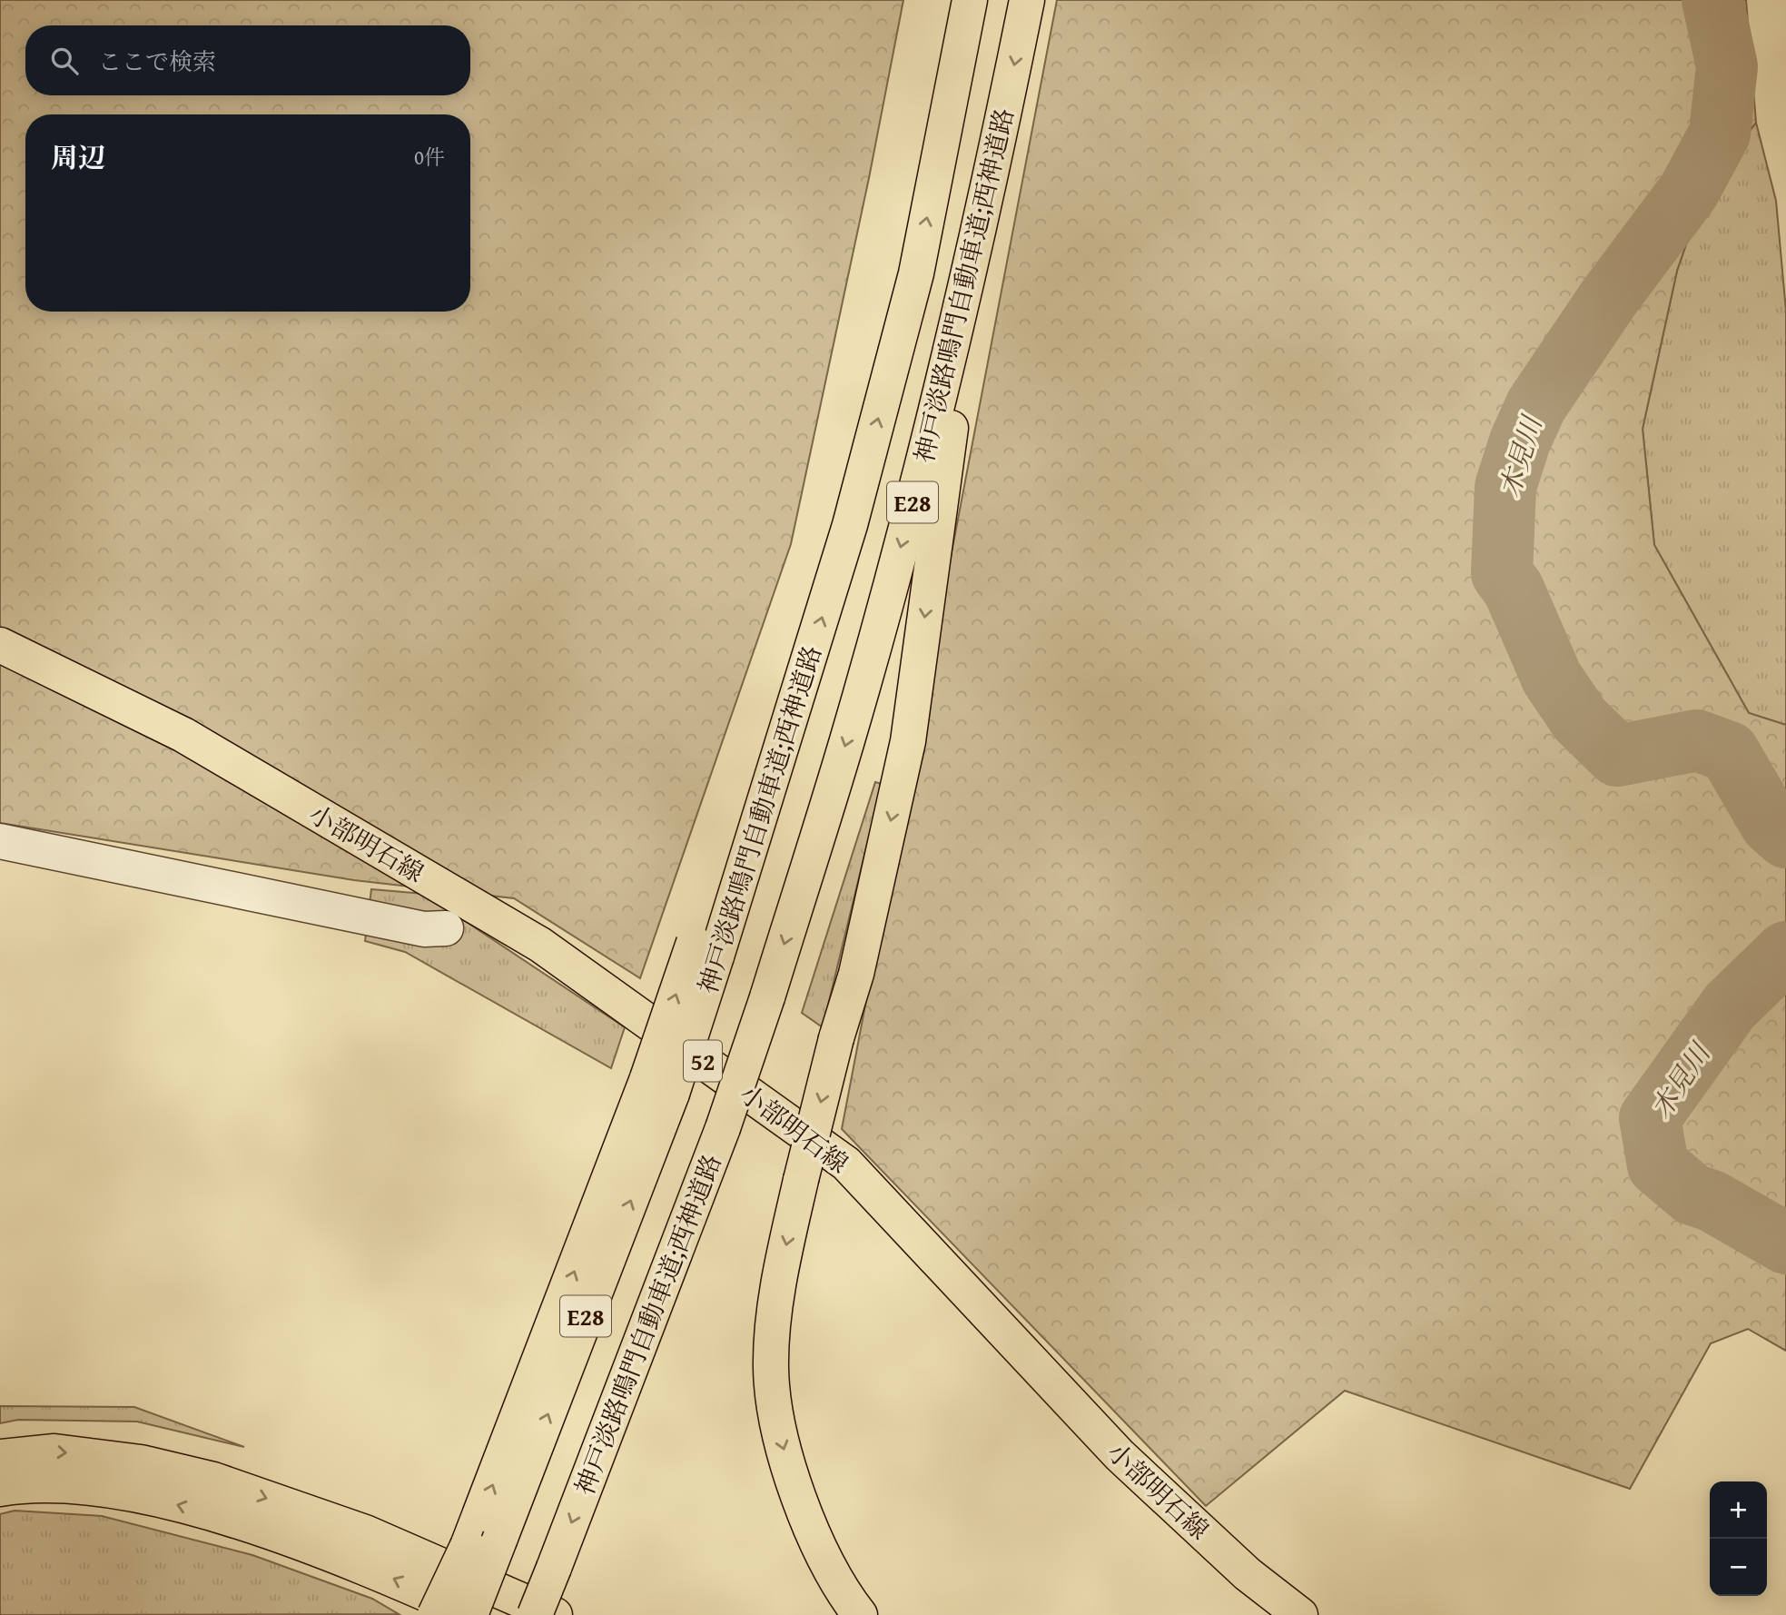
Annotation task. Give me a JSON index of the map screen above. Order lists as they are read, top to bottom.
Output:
{
  "streets": {
    "main road": [
      "神戸淡路鳴門自動車道;西神道路",
      "E28",
      "小部明石線",
      "52"
    ]
  },
  "water": ["木見川"],
  "page": {
    "search": "ここで検索",
    "heading": ["周辺", "0件"],
    "map_buttons": ["+", "−"]
  }
}
